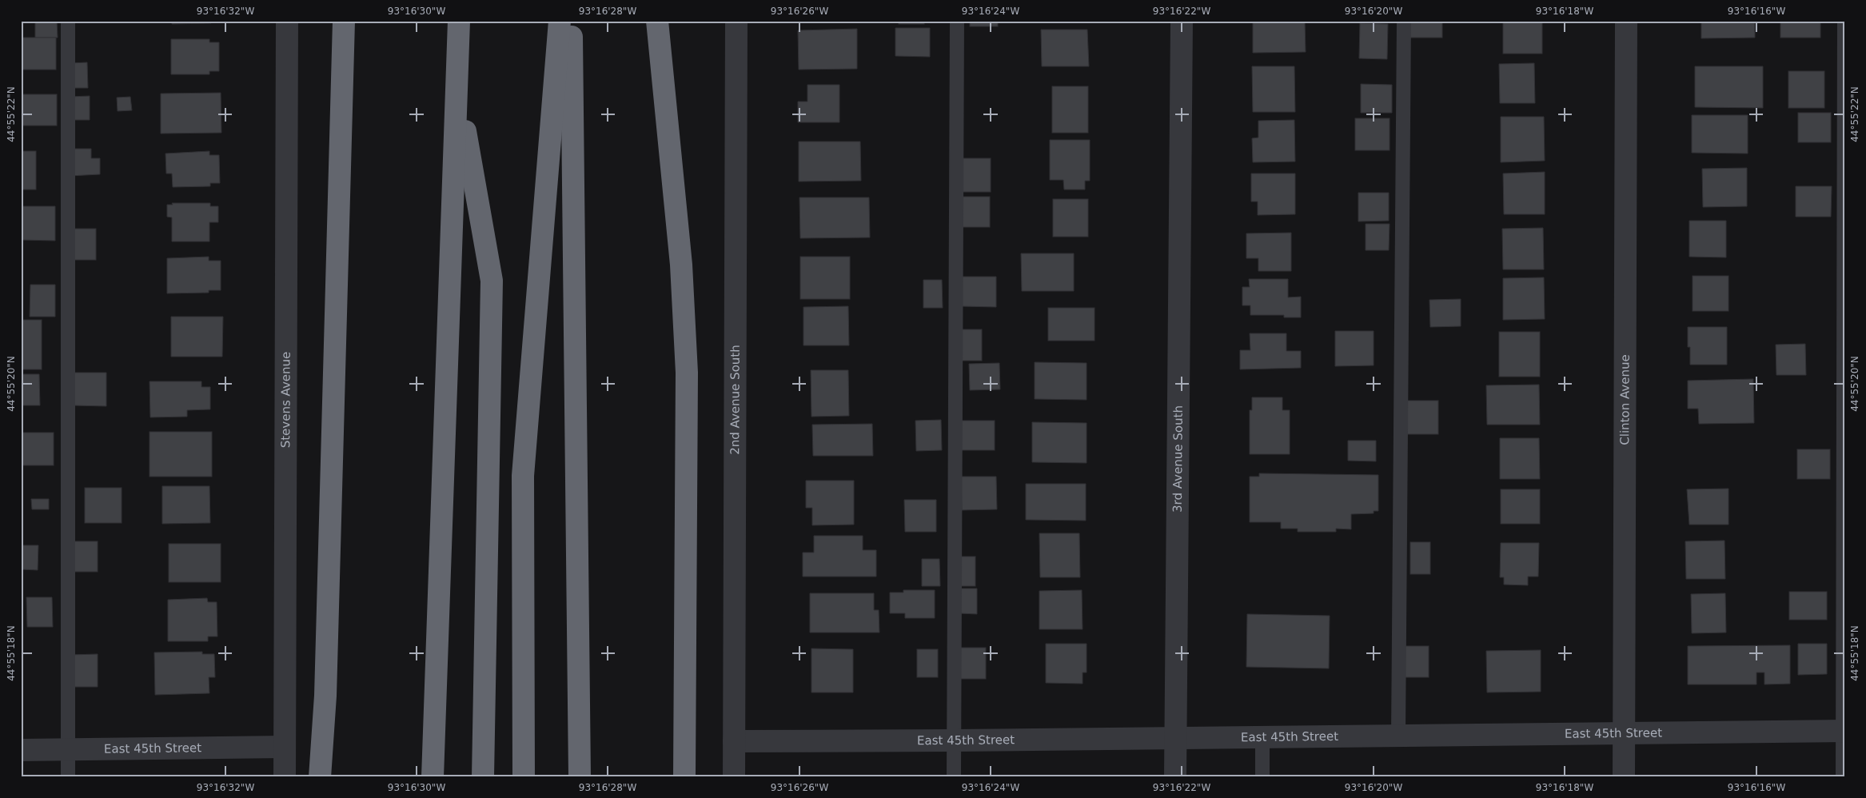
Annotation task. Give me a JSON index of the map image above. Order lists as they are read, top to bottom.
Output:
{
  "streets": {
    "street": [
      "Stevens Avenue",
      "2nd Avenue South",
      "Clinton Avenue",
      "3rd Avenue South",
      "East 45th Street"
    ]
  },
  "crossings": [
    ["Stevens Avenue", "East 45th Street"],
    ["2nd Avenue South", "East 45th Street"],
    ["Clinton Avenue", "East 45th Street"],
    ["3rd Avenue South", "East 45th Street"]
  ],
  "coordinates": [
    "93°16'32\"W",
    "93°16'30\"W",
    "93°16'28\"W",
    "93°16'26\"W",
    "93°16'24\"W",
    "93°16'22\"W",
    "93°16'20\"W",
    "93°16'18\"W",
    "93°16'16\"W",
    "44°55'22\"N",
    "44°55'20\"N",
    "44°55'18\"N"
  ]
}
